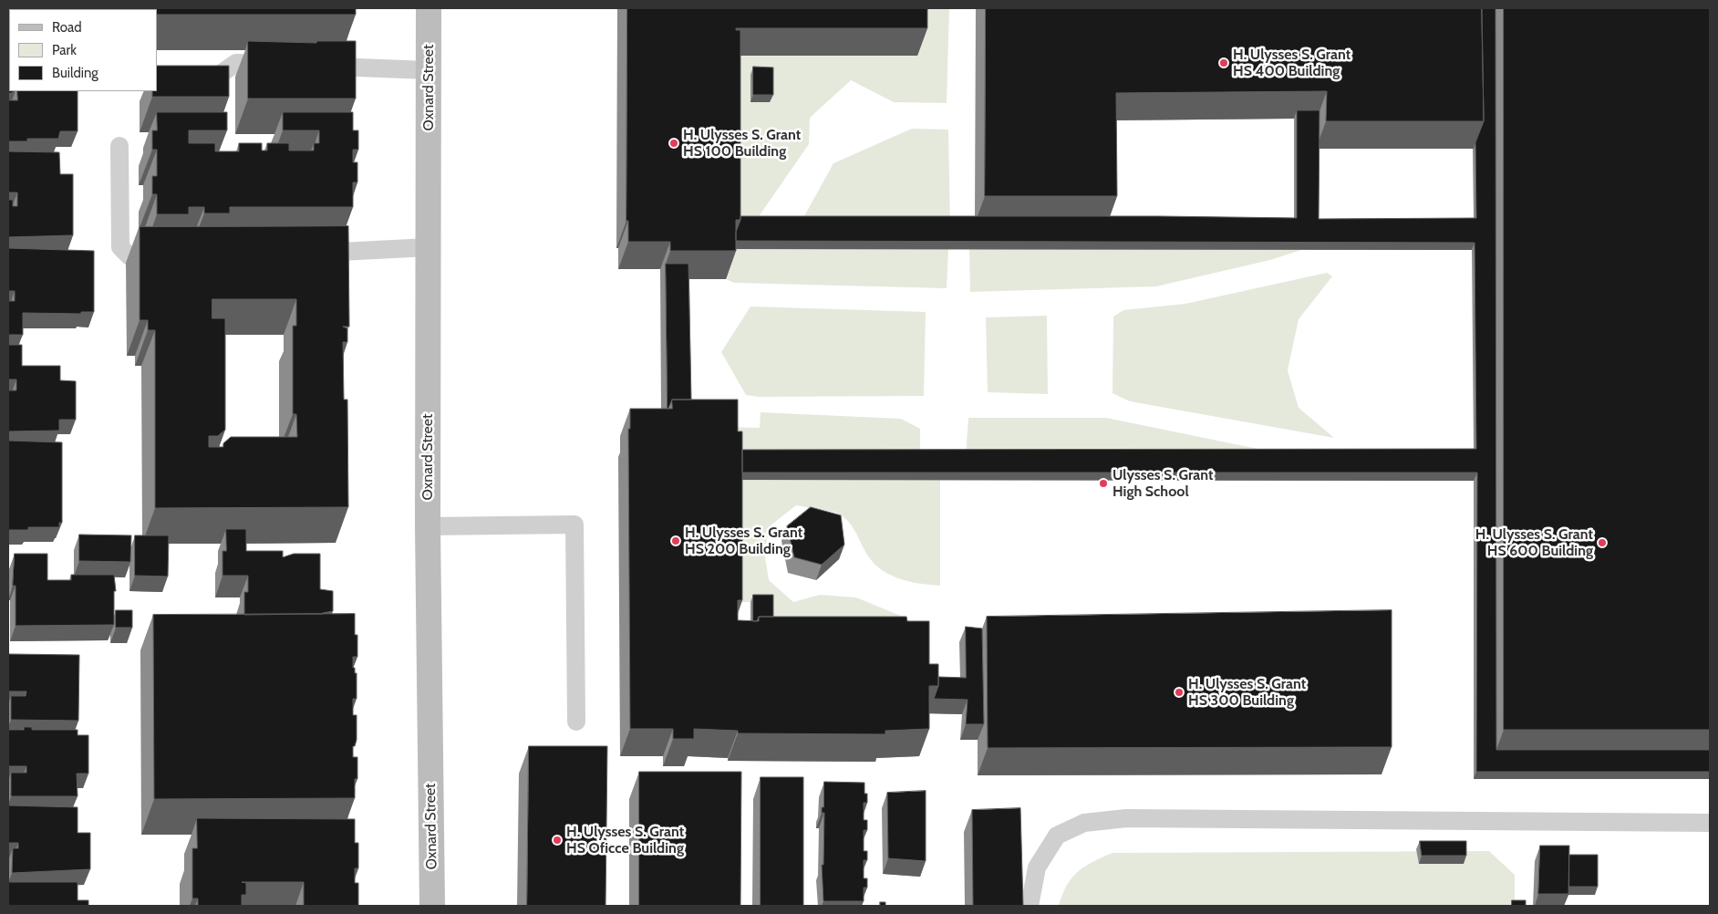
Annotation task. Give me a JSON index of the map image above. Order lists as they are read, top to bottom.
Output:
{
  "streets": {
    "main road": ["Oxnard Street"]
  },
  "places": [
    "H. Ulysses S. Grant HS 400 Building",
    "H. Ulysses S. Grant HS 100 Building",
    "Ulysses S. Grant High School",
    "H. Ulysses S. Grant HS 200 Building",
    "H. Ulysses S. Grant HS 600 Building",
    "H. Ulysses S. Grant HS 300 Building",
    "H. Ulysses S. Grant HS Oficce Building"
  ],
  "legend": ["Road", "Park", "Building"]
}
